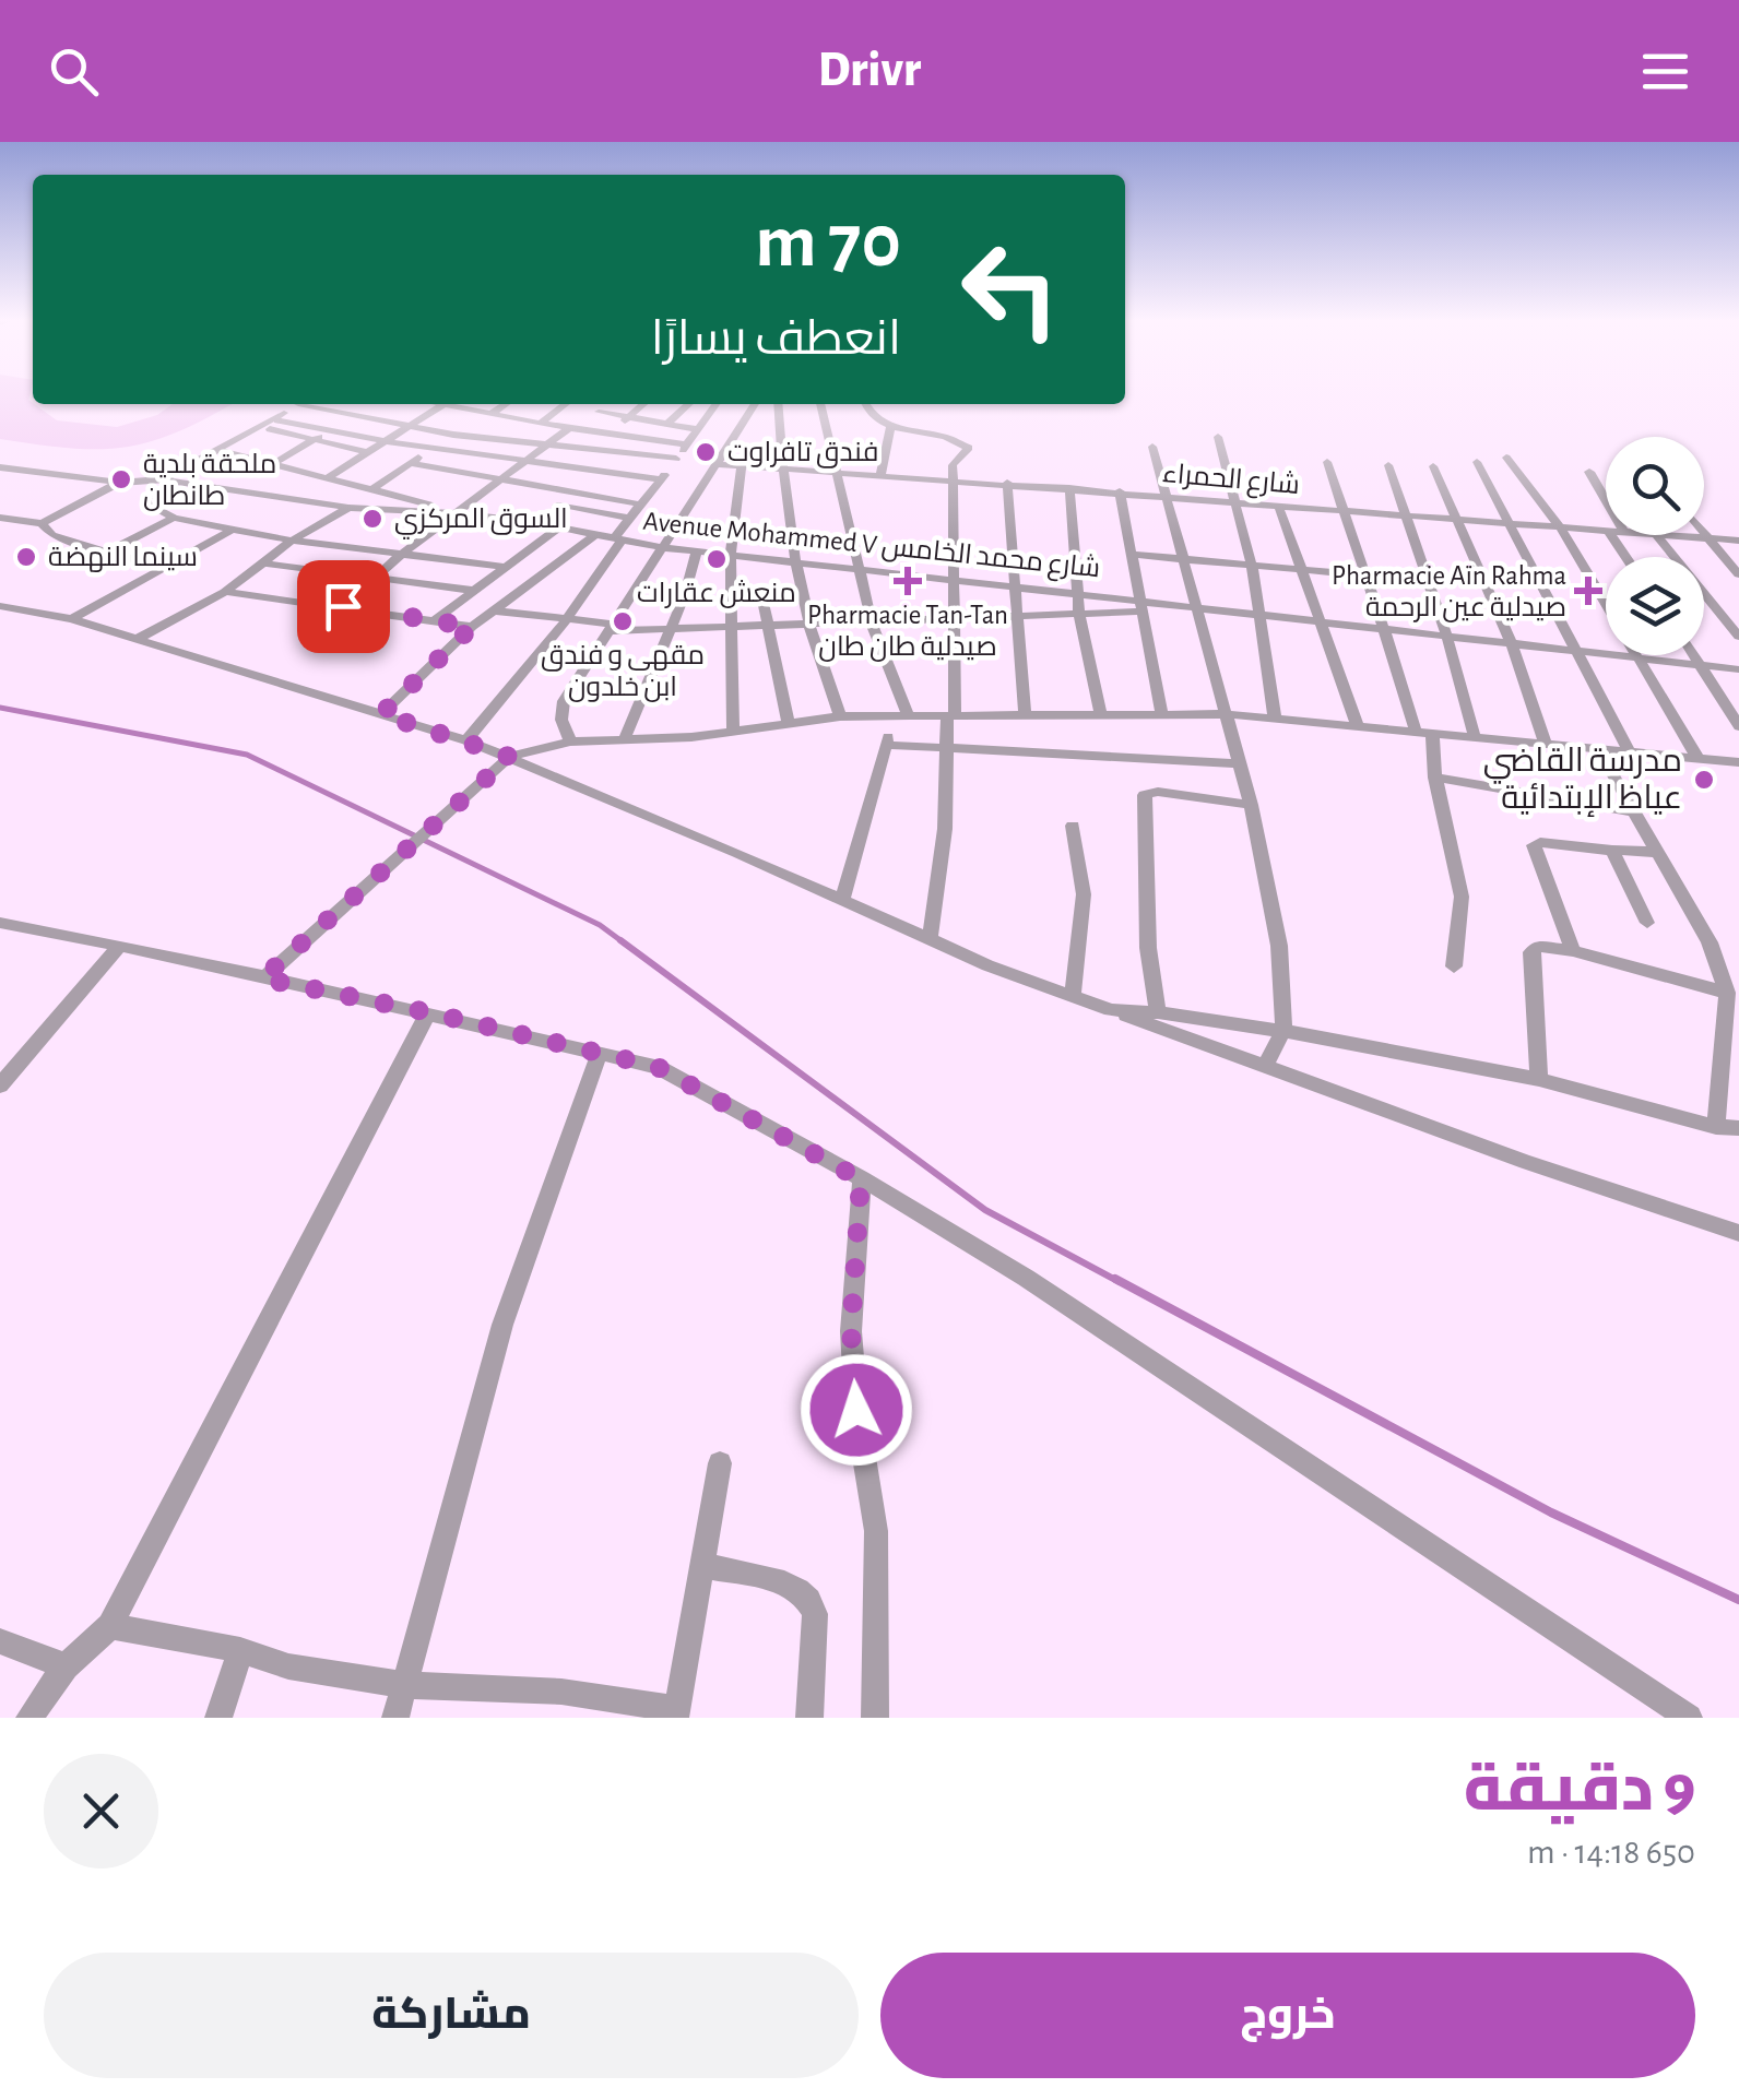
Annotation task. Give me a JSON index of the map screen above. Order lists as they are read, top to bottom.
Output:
{
  "streets": {
    "street": ["شارع الحمراء", "Avenue Mohammed V شارع محمد الخامس"]
  },
  "places": {
    "other": [
      "فندق تافراوت",
      "ملحقة بلدية طانطان",
      "السوق المركزي",
      "سينما النهضة",
      "منعش عقارات",
      "مقهى و فندق ابن خلدون",
      "مدرسة القاضي عياظ الإبتدائية"
    ],
    "health": ["Pharmacie Tan-Tan صيدلية طان طان", "Pharmacie Aïn Rahma صيدلية عين الرحمة"]
  },
  "page": {
    "header": "Drivr",
    "turn": ["70 m", "انعطف يسارًا"],
    "heading": ["9 دقيقة", "650 m · 14:18"],
    "buttons": ["خروج", "مشاركة"]
  }
}
